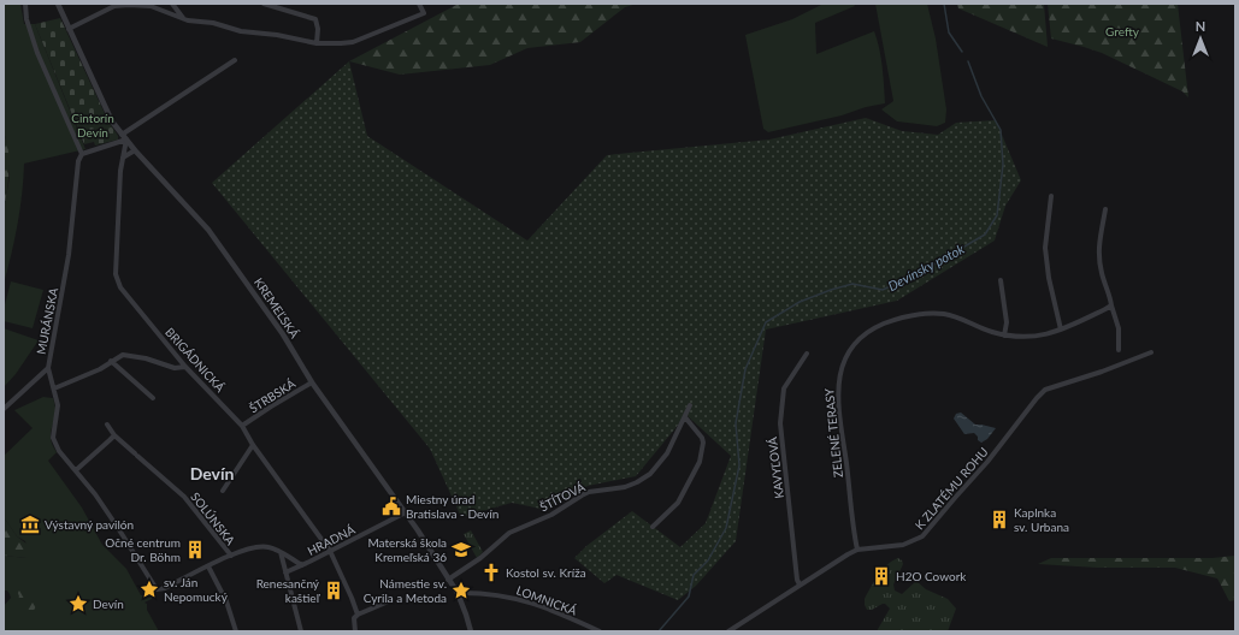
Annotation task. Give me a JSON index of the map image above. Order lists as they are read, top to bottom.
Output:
{
  "streets": {
    "street": [
      "KREMEĽSKÁ",
      "MURÁNSKA",
      "BRIGÁDNICKÁ",
      "ŠTRBSKÁ",
      "ZELENÉ TERASY",
      "KAVYĽOVÁ",
      "K ZLATÉMU ROHU",
      "ŠTÍTOVÁ",
      "SOLÚNSKA",
      "HRADNÁ",
      "LOMNICKÁ"
    ]
  },
  "crossings": [
    ["KREMEĽSKÁ", "BRIGÁDNICKÁ"],
    ["KREMEĽSKÁ", "ŠTRBSKÁ"],
    ["KREMEĽSKÁ", "ŠTÍTOVÁ"],
    ["KREMEĽSKÁ", "HRADNÁ"],
    ["KREMEĽSKÁ", "LOMNICKÁ"],
    ["MURÁNSKA", "HRADNÁ"],
    ["BRIGÁDNICKÁ", "ŠTRBSKÁ"],
    ["BRIGÁDNICKÁ", "HRADNÁ"],
    ["ZELENÉ TERASY", "K ZLATÉMU ROHU"],
    ["KAVYĽOVÁ", "K ZLATÉMU ROHU"],
    ["SOLÚNSKA", "HRADNÁ"]
  ],
  "districts": ["Devín"],
  "water": ["Devínsky potok"],
  "parks": ["Grefty", "Cintorín Devín"],
  "places": {
    "public building": ["Miestny úrad Bratislava - Devín"],
    "building": [
      "Kaplnka sv. Urbana",
      "Očné centrum Dr. Böhm",
      "H2O Cowork",
      "Renesančný kaštieľ"
    ],
    "museum": ["Výstavný pavilón"],
    "school or university": ["Materská škola Kremeľská 36"],
    "church": ["Kostol sv. Kríža"],
    "place": ["sv. Ján Nepomucký", "Námestie sv. Cyrila a Metoda", "Devín"]
  },
  "north": "top"
}
